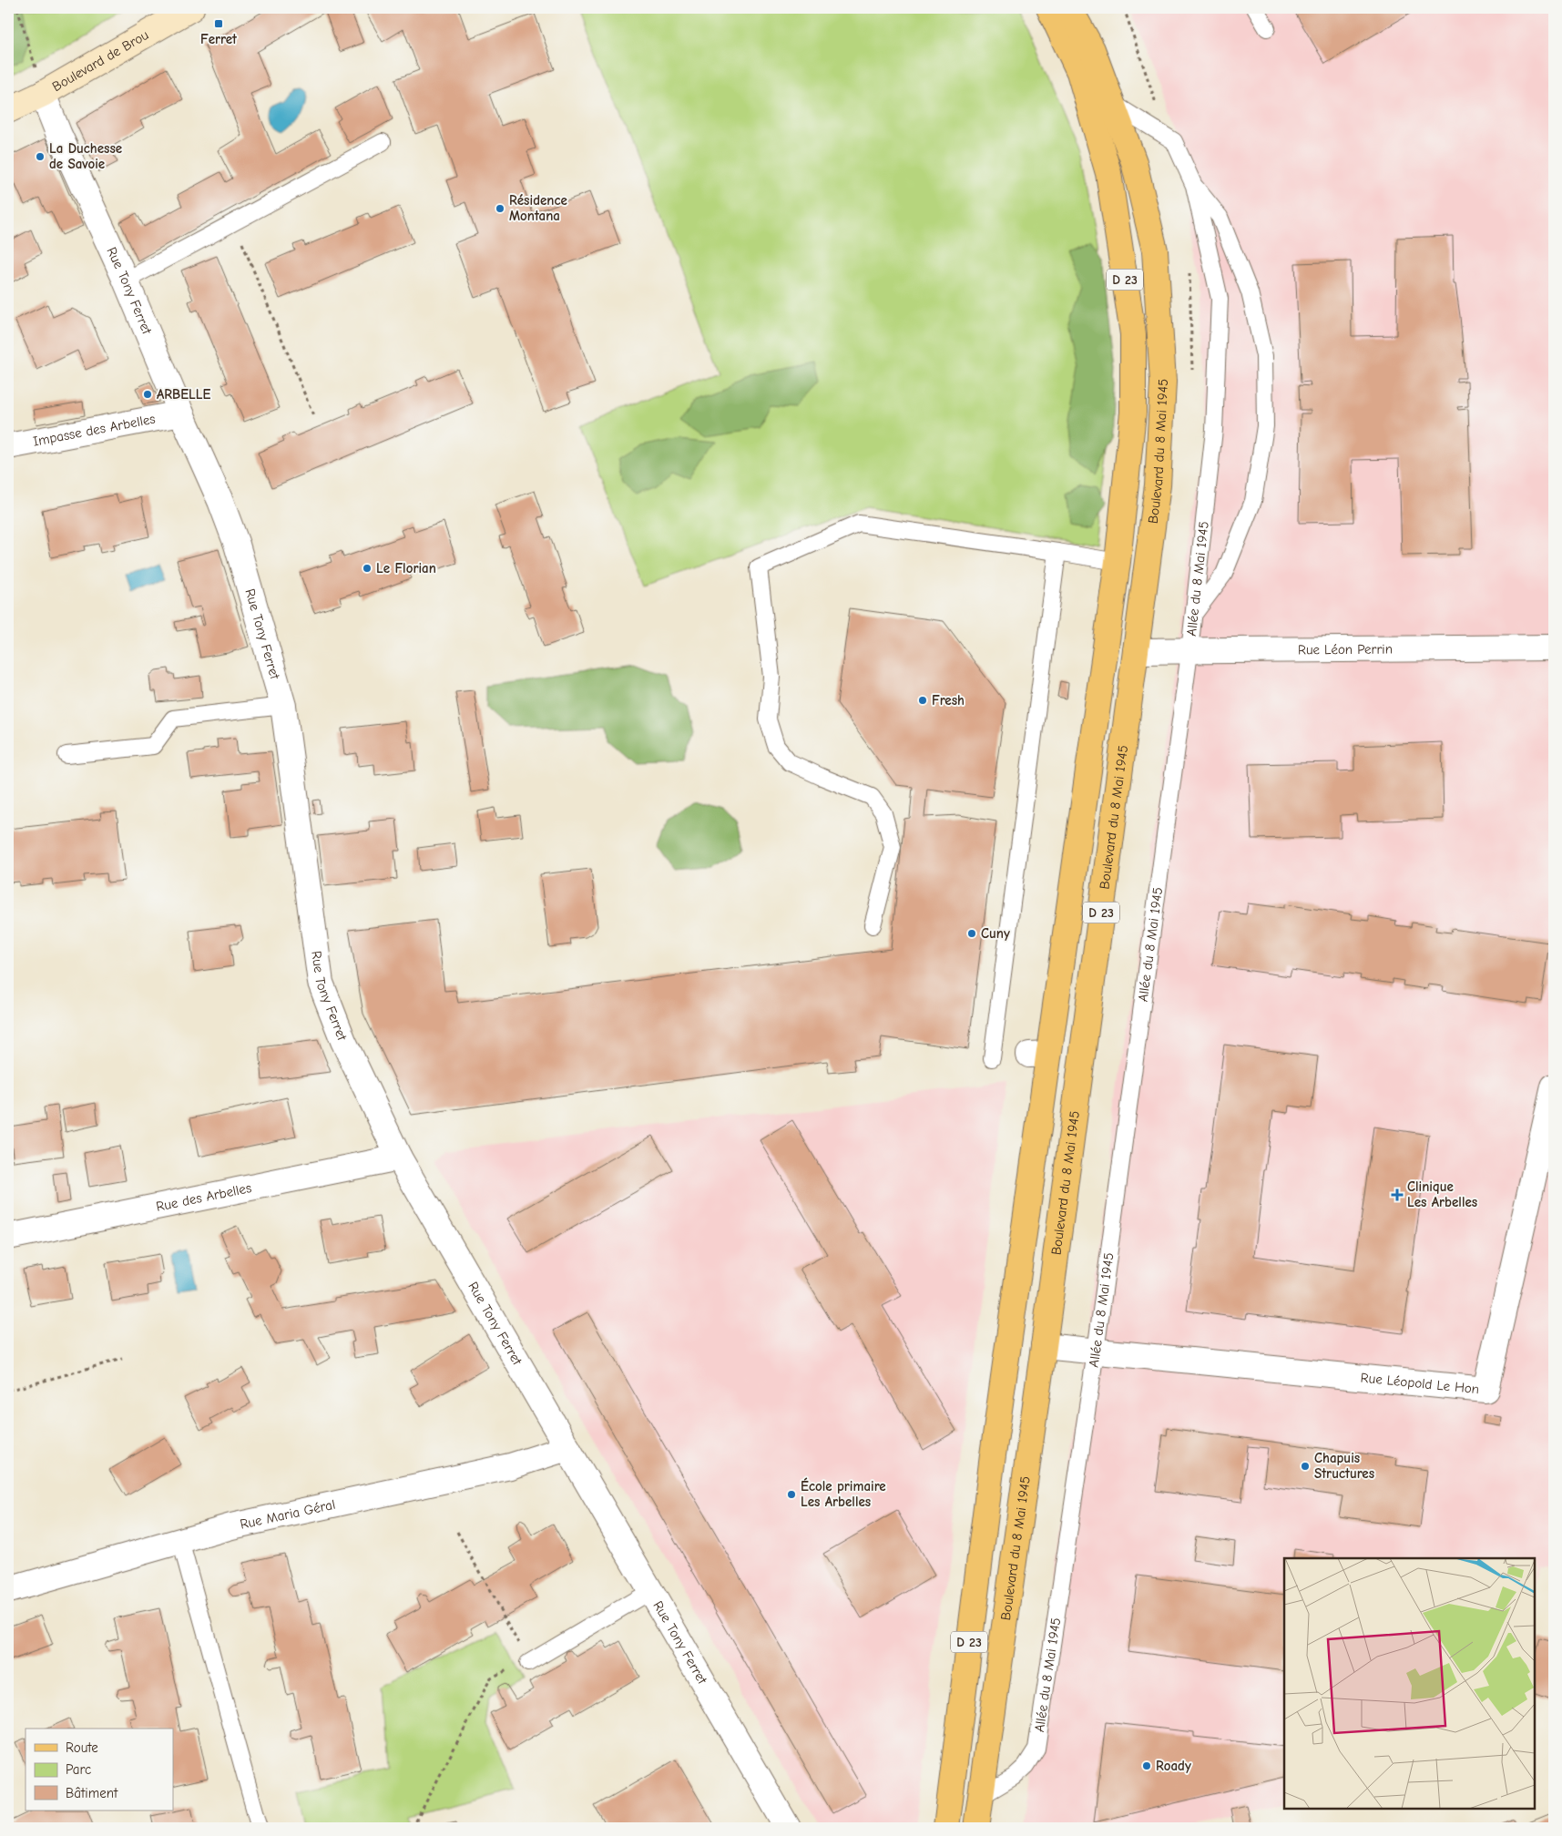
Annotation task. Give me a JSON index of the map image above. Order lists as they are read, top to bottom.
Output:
{
  "streets": {
    "main road": ["Boulevard de Brou", "D 23", "Boulevard du 8 Mai 1945"],
    "street": [
      "Rue Tony Ferret",
      "Impasse des Arbelles",
      "Rue Léon Perrin",
      "Rue des Arbelles",
      "Rue Léopold Le Hon",
      "Rue Maria Géral"
    ],
    "lane": ["Allée du 8 Mai 1945"]
  },
  "crossings": [
    ["Boulevard de Brou", "Rue Tony Ferret"],
    ["Rue Tony Ferret", "Impasse des Arbelles"],
    ["Rue Tony Ferret", "Rue des Arbelles"],
    ["Rue Tony Ferret", "Rue Maria Géral"],
    ["Boulevard du 8 Mai 1945", "Allée du 8 Mai 1945"],
    ["Boulevard du 8 Mai 1945", "Rue Léon Perrin"],
    ["Boulevard du 8 Mai 1945", "Rue Léopold Le Hon"],
    ["Allée du 8 Mai 1945", "Rue Léon Perrin"],
    ["Allée du 8 Mai 1945", "Rue Léopold Le Hon"]
  ],
  "places": {
    "transit": ["Ferret"],
    "other": [
      "La Duchesse de Savoie",
      "Résidence Montana",
      "ARBELLE",
      "Le Florian",
      "Fresh",
      "Cuny",
      "Chapuis Structures",
      "École primaire Les Arbelles",
      "Roady"
    ],
    "health": ["Clinique Les Arbelles"]
  },
  "legend": ["Route", "Parc", "Bâtiment"]
}
